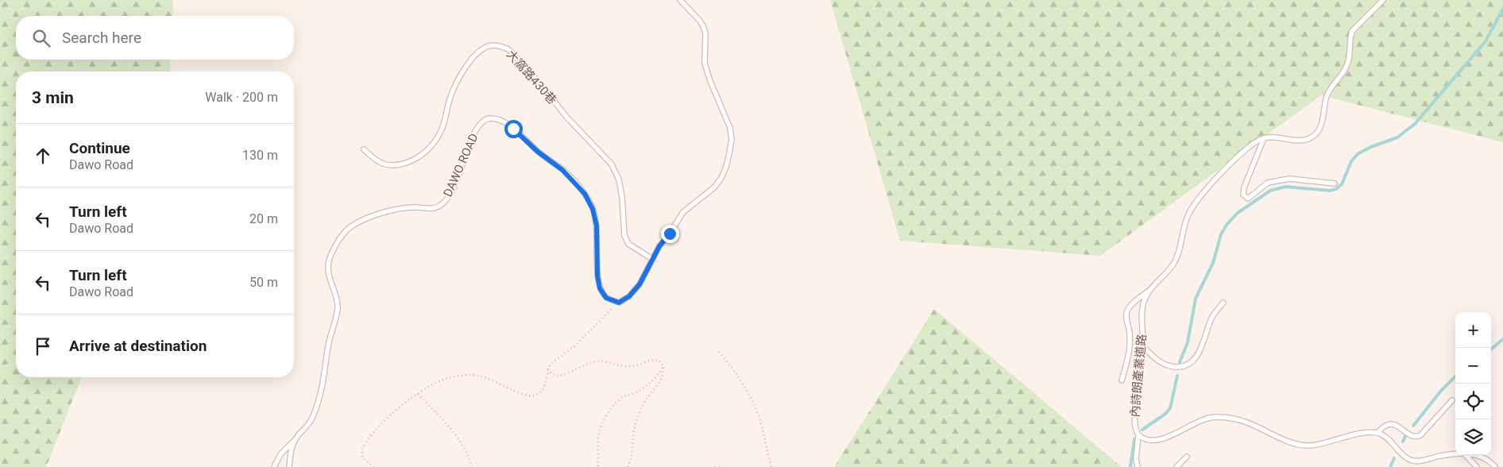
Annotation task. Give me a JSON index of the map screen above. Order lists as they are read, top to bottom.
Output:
{
  "streets": {
    "lane": ["大窩路430巷", "DAWO ROAD", "內詩朗產業道路"]
  },
  "page": {
    "search": "Search here",
    "heading": ["3 min", "Walk · 200 m"],
    "list": [
      ["Continue", "Dawo Road", "130 m"],
      ["Turn left", "Dawo Road", "20 m"],
      ["Turn left", "Dawo Road", "50 m"],
      "Arrive at destination"
    ],
    "map_buttons": ["+", "−"]
  }
}
